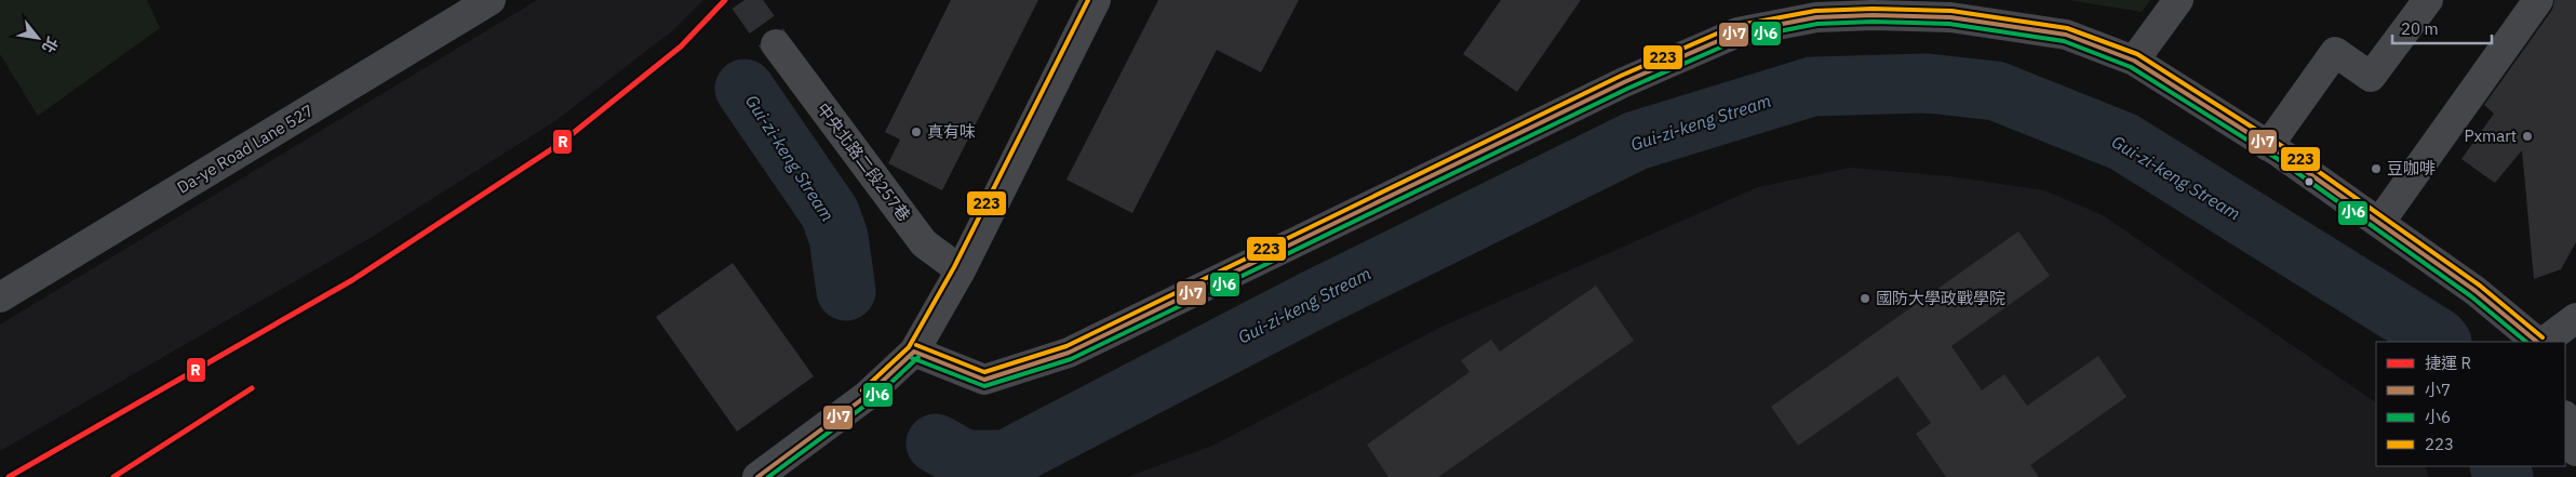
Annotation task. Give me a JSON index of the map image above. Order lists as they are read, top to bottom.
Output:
{
  "streets": {
    "street": ["Da-ye Road Lane 527", "中央北路二段257巷"]
  },
  "water": ["Gui-zi-keng Stream"],
  "places": [
    "真有味",
    "Pxmart",
    "豆咖啡",
    "國防大學政戰學院"
  ],
  "lines": [
    "metro line R",
    "transit line 223",
    "transit line 小7",
    "transit line 小6"
  ],
  "legend": [
    "捷運 R",
    "小7",
    "小6",
    "223"
  ],
  "scale_bar": "20 m",
  "north": "bottom right"
}
